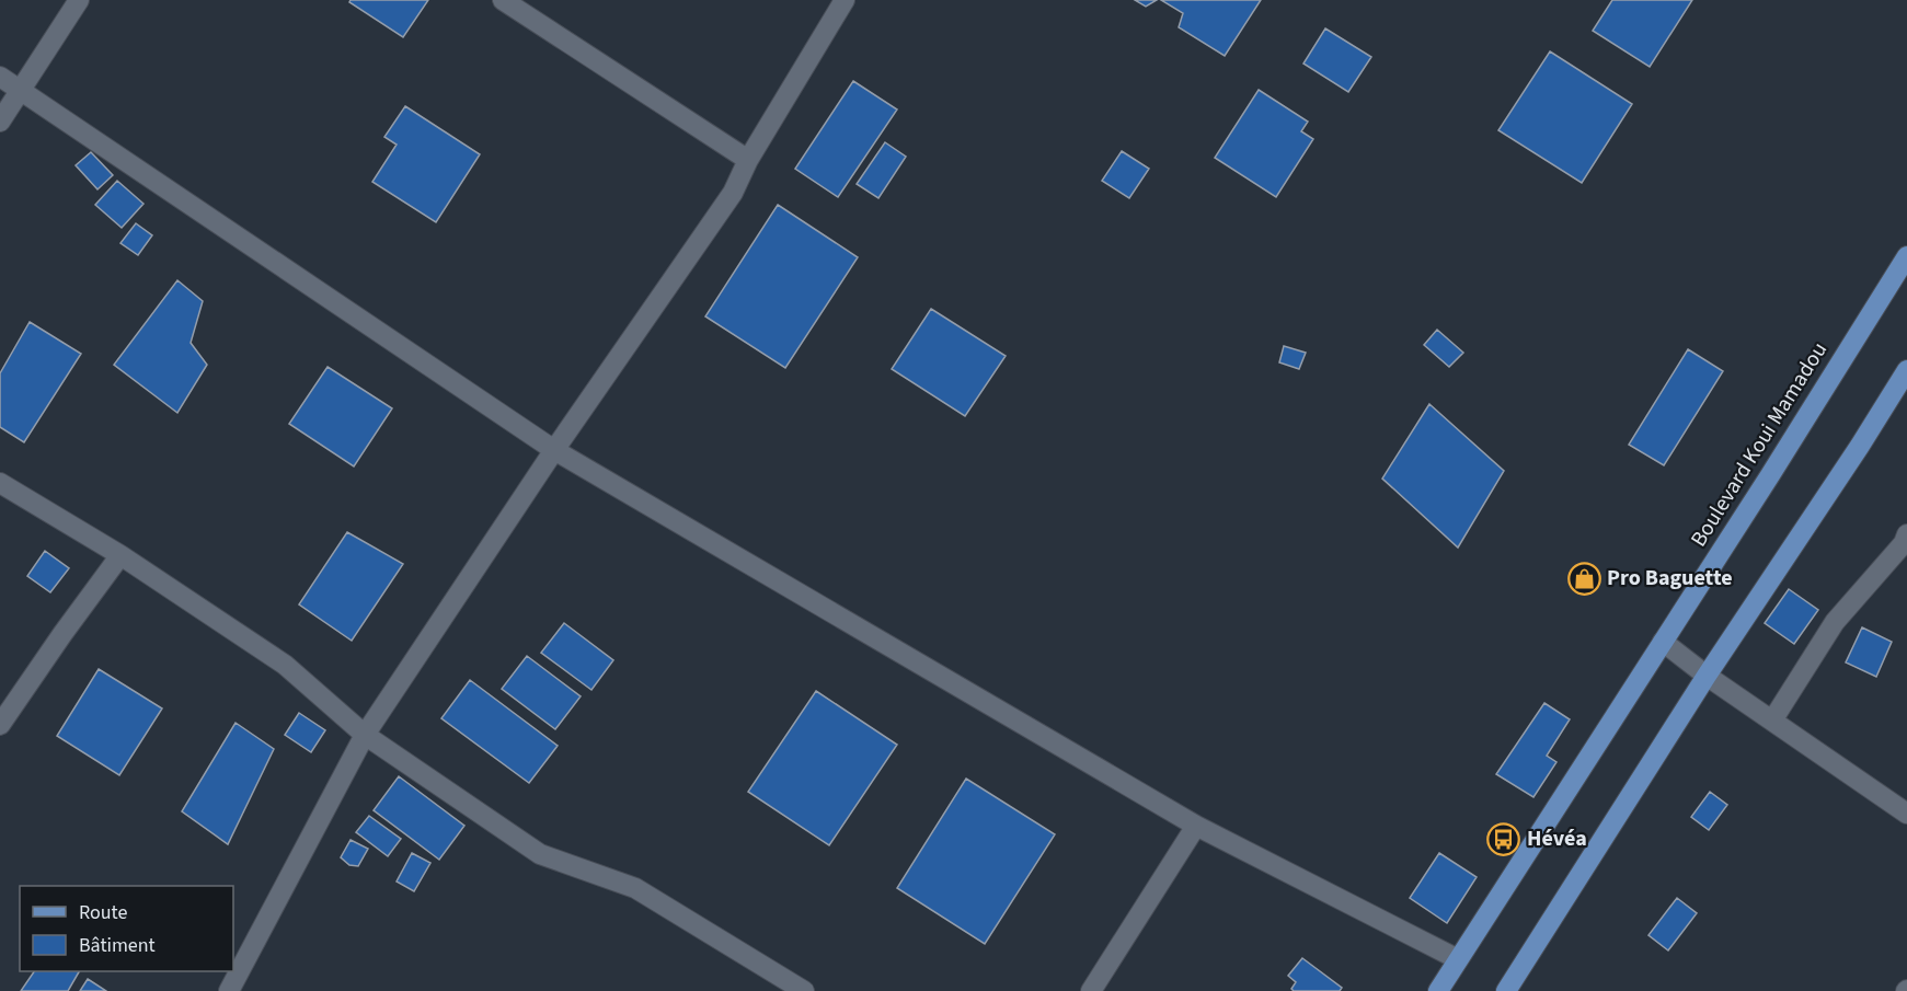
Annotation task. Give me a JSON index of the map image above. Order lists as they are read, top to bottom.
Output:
{
  "streets": {
    "main road": ["Boulevard Koui Mamadou"]
  },
  "places": {
    "shop": ["Pro Baguette"],
    "bus stop": ["Hévéa"]
  },
  "legend": ["Route", "Bâtiment"]
}
